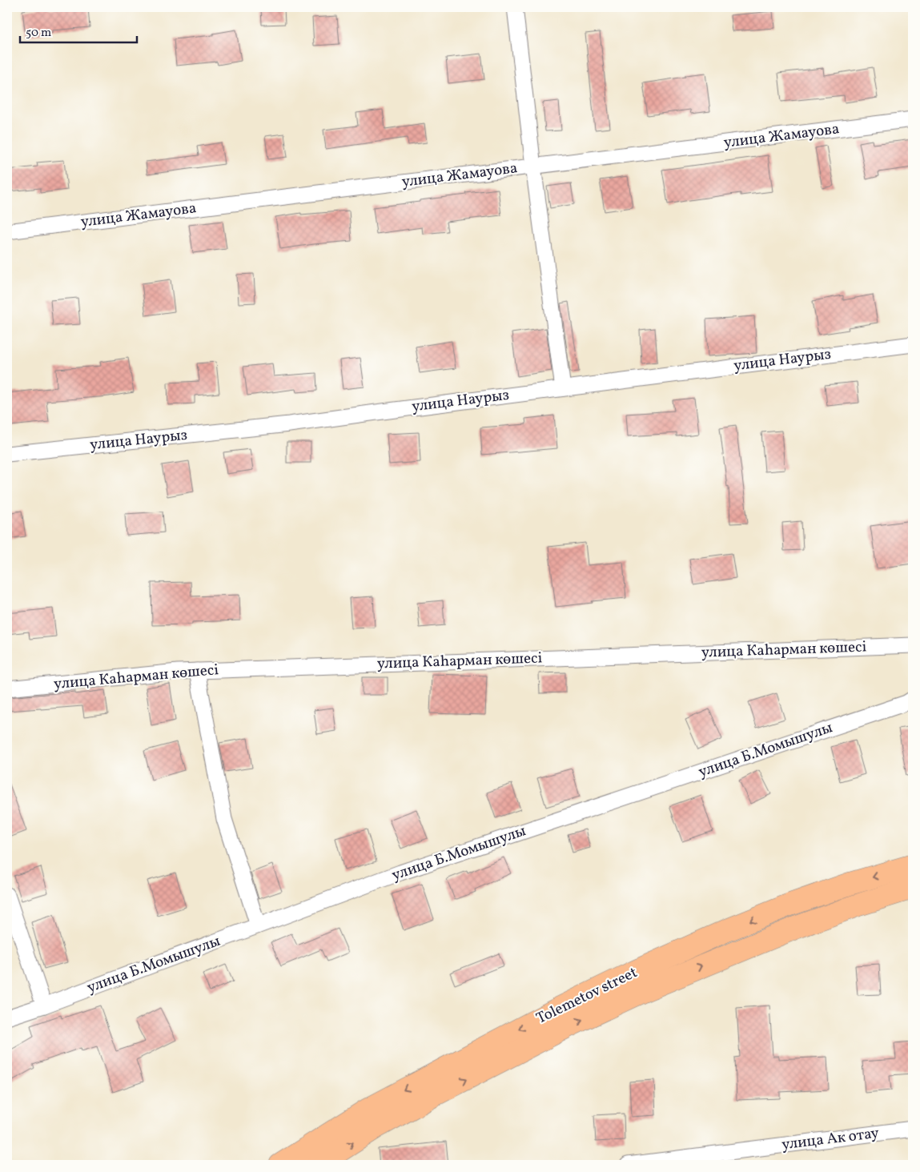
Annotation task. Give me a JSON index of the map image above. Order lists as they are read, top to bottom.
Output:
{
  "streets": {
    "main road": ["Tolemetov street"],
    "street": [
      "улица Жамауова",
      "улица Наурыз",
      "улица Каһарман көшесі",
      "улица Б.Момышулы",
      "улица Ак отау"
    ]
  },
  "scale_bar": "50 m"
}
